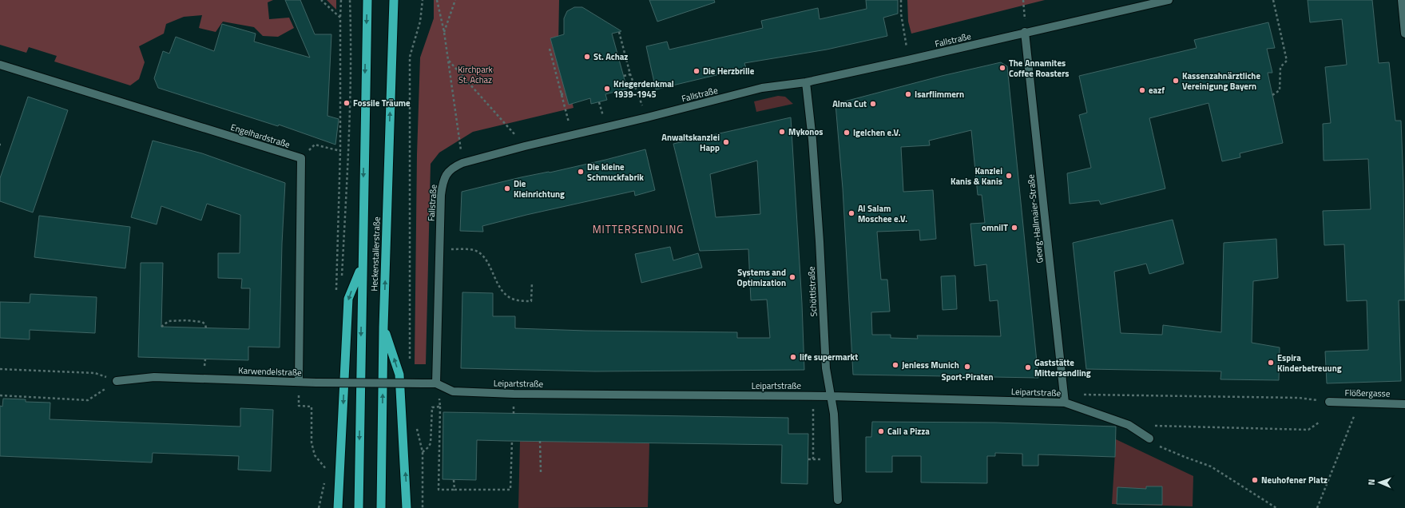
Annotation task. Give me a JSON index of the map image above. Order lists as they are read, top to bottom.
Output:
{
  "streets": {
    "highway": ["Heckenstallerstraße"],
    "street": [
      "Fallstraße",
      "Engelhardstraße",
      "Georg-Hallmaier-Straße",
      "Schöttlstraße",
      "Karwendelstraße",
      "Leipartstraße",
      "Flößergasse"
    ]
  },
  "crossings": [
    ["Fallstraße", "Georg-Hallmaier-Straße"],
    ["Fallstraße", "Schöttlstraße"],
    ["Fallstraße", "Leipartstraße"],
    ["Georg-Hallmaier-Straße", "Leipartstraße"],
    ["Schöttlstraße", "Leipartstraße"],
    ["Karwendelstraße", "Leipartstraße"]
  ],
  "districts": ["MITTERSENDLING"],
  "parks": ["Kirchpark St. Achaz"],
  "places": [
    "St. Achaz",
    "The Annamites Coffee Roasters",
    "Die Herzbrille",
    "Kassenzahnärztliche Vereinigung Bayern",
    "Kriegerdenkmal 1939-1945",
    "eazf",
    "Isarflimmern",
    "Fossile Träume",
    "Alma Cut",
    "Mykonos",
    "Igelchen e.V.",
    "Anwaltskanzlei Happ",
    "Die kleine Schmuckfabrik",
    "Kanzlei Kanis & Kanis",
    "Die Kleinrichtung",
    "Al Salam Moschee e.V.",
    "omniIT",
    "Systems and Optimization",
    "life supermarkt",
    "Espira Kinderbetreuung",
    "Jenless Munich",
    "Sport-Piraten",
    "Gaststätte Mittersendling",
    "Call a Pizza",
    "Neuhofener Platz"
  ],
  "north": "left"
}
